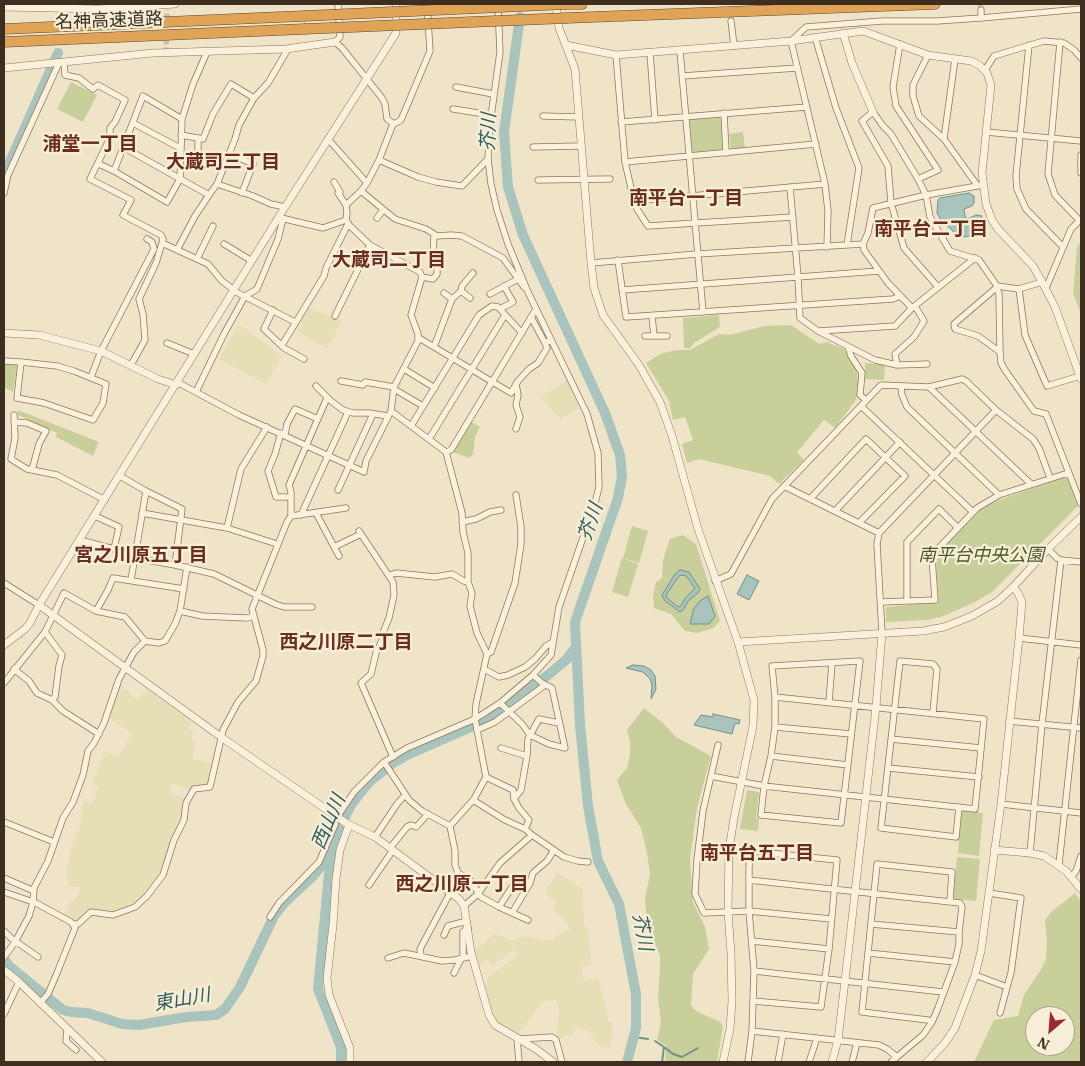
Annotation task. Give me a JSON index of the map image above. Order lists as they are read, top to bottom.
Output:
{
  "streets": {
    "highway": ["名神高速道路"]
  },
  "districts": [
    "浦堂一丁目",
    "大蔵司三丁目",
    "南平台一丁目",
    "南平台二丁目",
    "大蔵司二丁目",
    "宮之川原五丁目",
    "西之川原二丁目",
    "南平台五丁目",
    "西之川原一丁目"
  ],
  "water": ["芥川", "西山川", "東山川"],
  "parks": ["南平台中央公園"],
  "north": "bottom left"
}
